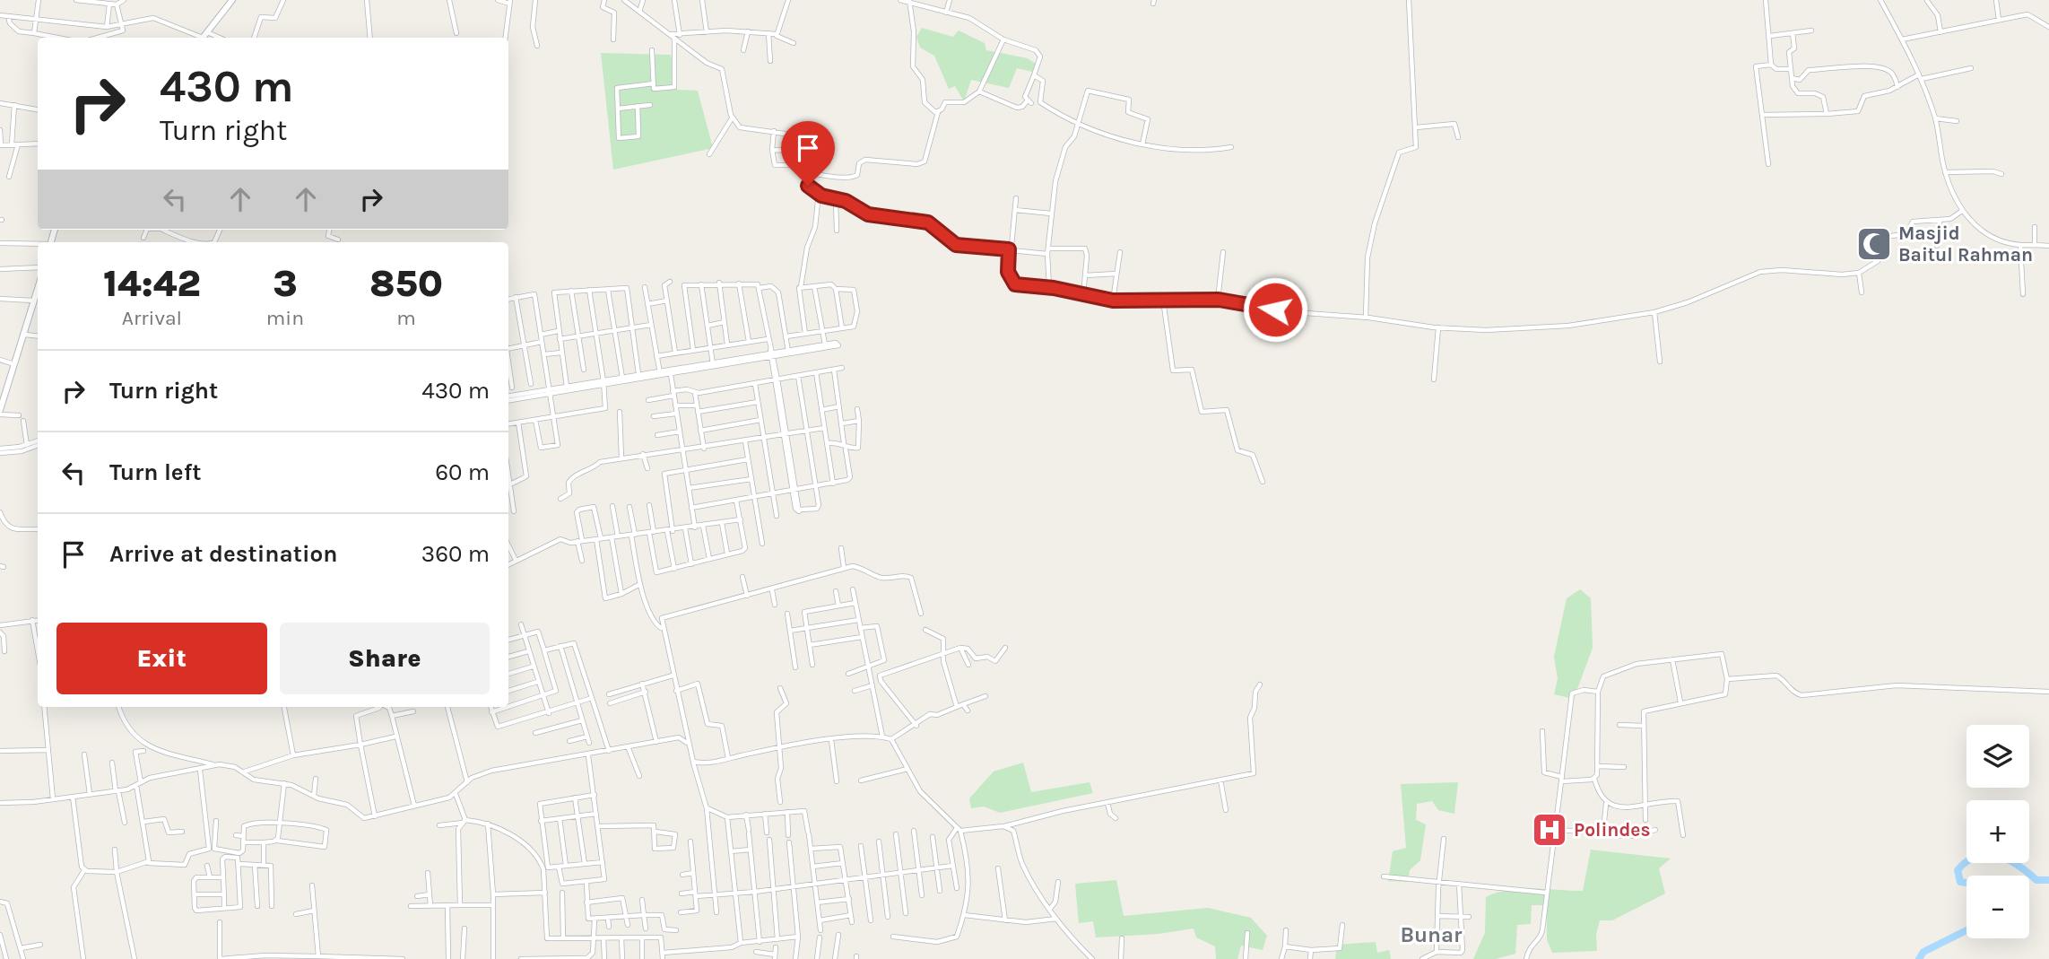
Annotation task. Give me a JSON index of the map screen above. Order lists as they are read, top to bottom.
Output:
{
  "districts": ["Bunar"],
  "places": {
    "mosque": ["Masjid Baitul Rahman"],
    "hospital": ["Polindes"]
  },
  "page": {
    "turn": ["430 m", "Turn right"],
    "eta": [
      "14:42",
      "Arrival",
      "3",
      "min",
      "850",
      "m"
    ],
    "list": [
      {
        "name": "Turn right",
        "value": "430 m"
      },
      {
        "name": "Turn left",
        "value": "60 m"
      },
      {
        "name": "Arrive at destination",
        "value": "360 m"
      }
    ],
    "buttons": ["Exit", "Share"],
    "map_buttons": ["+", "−"]
  }
}
